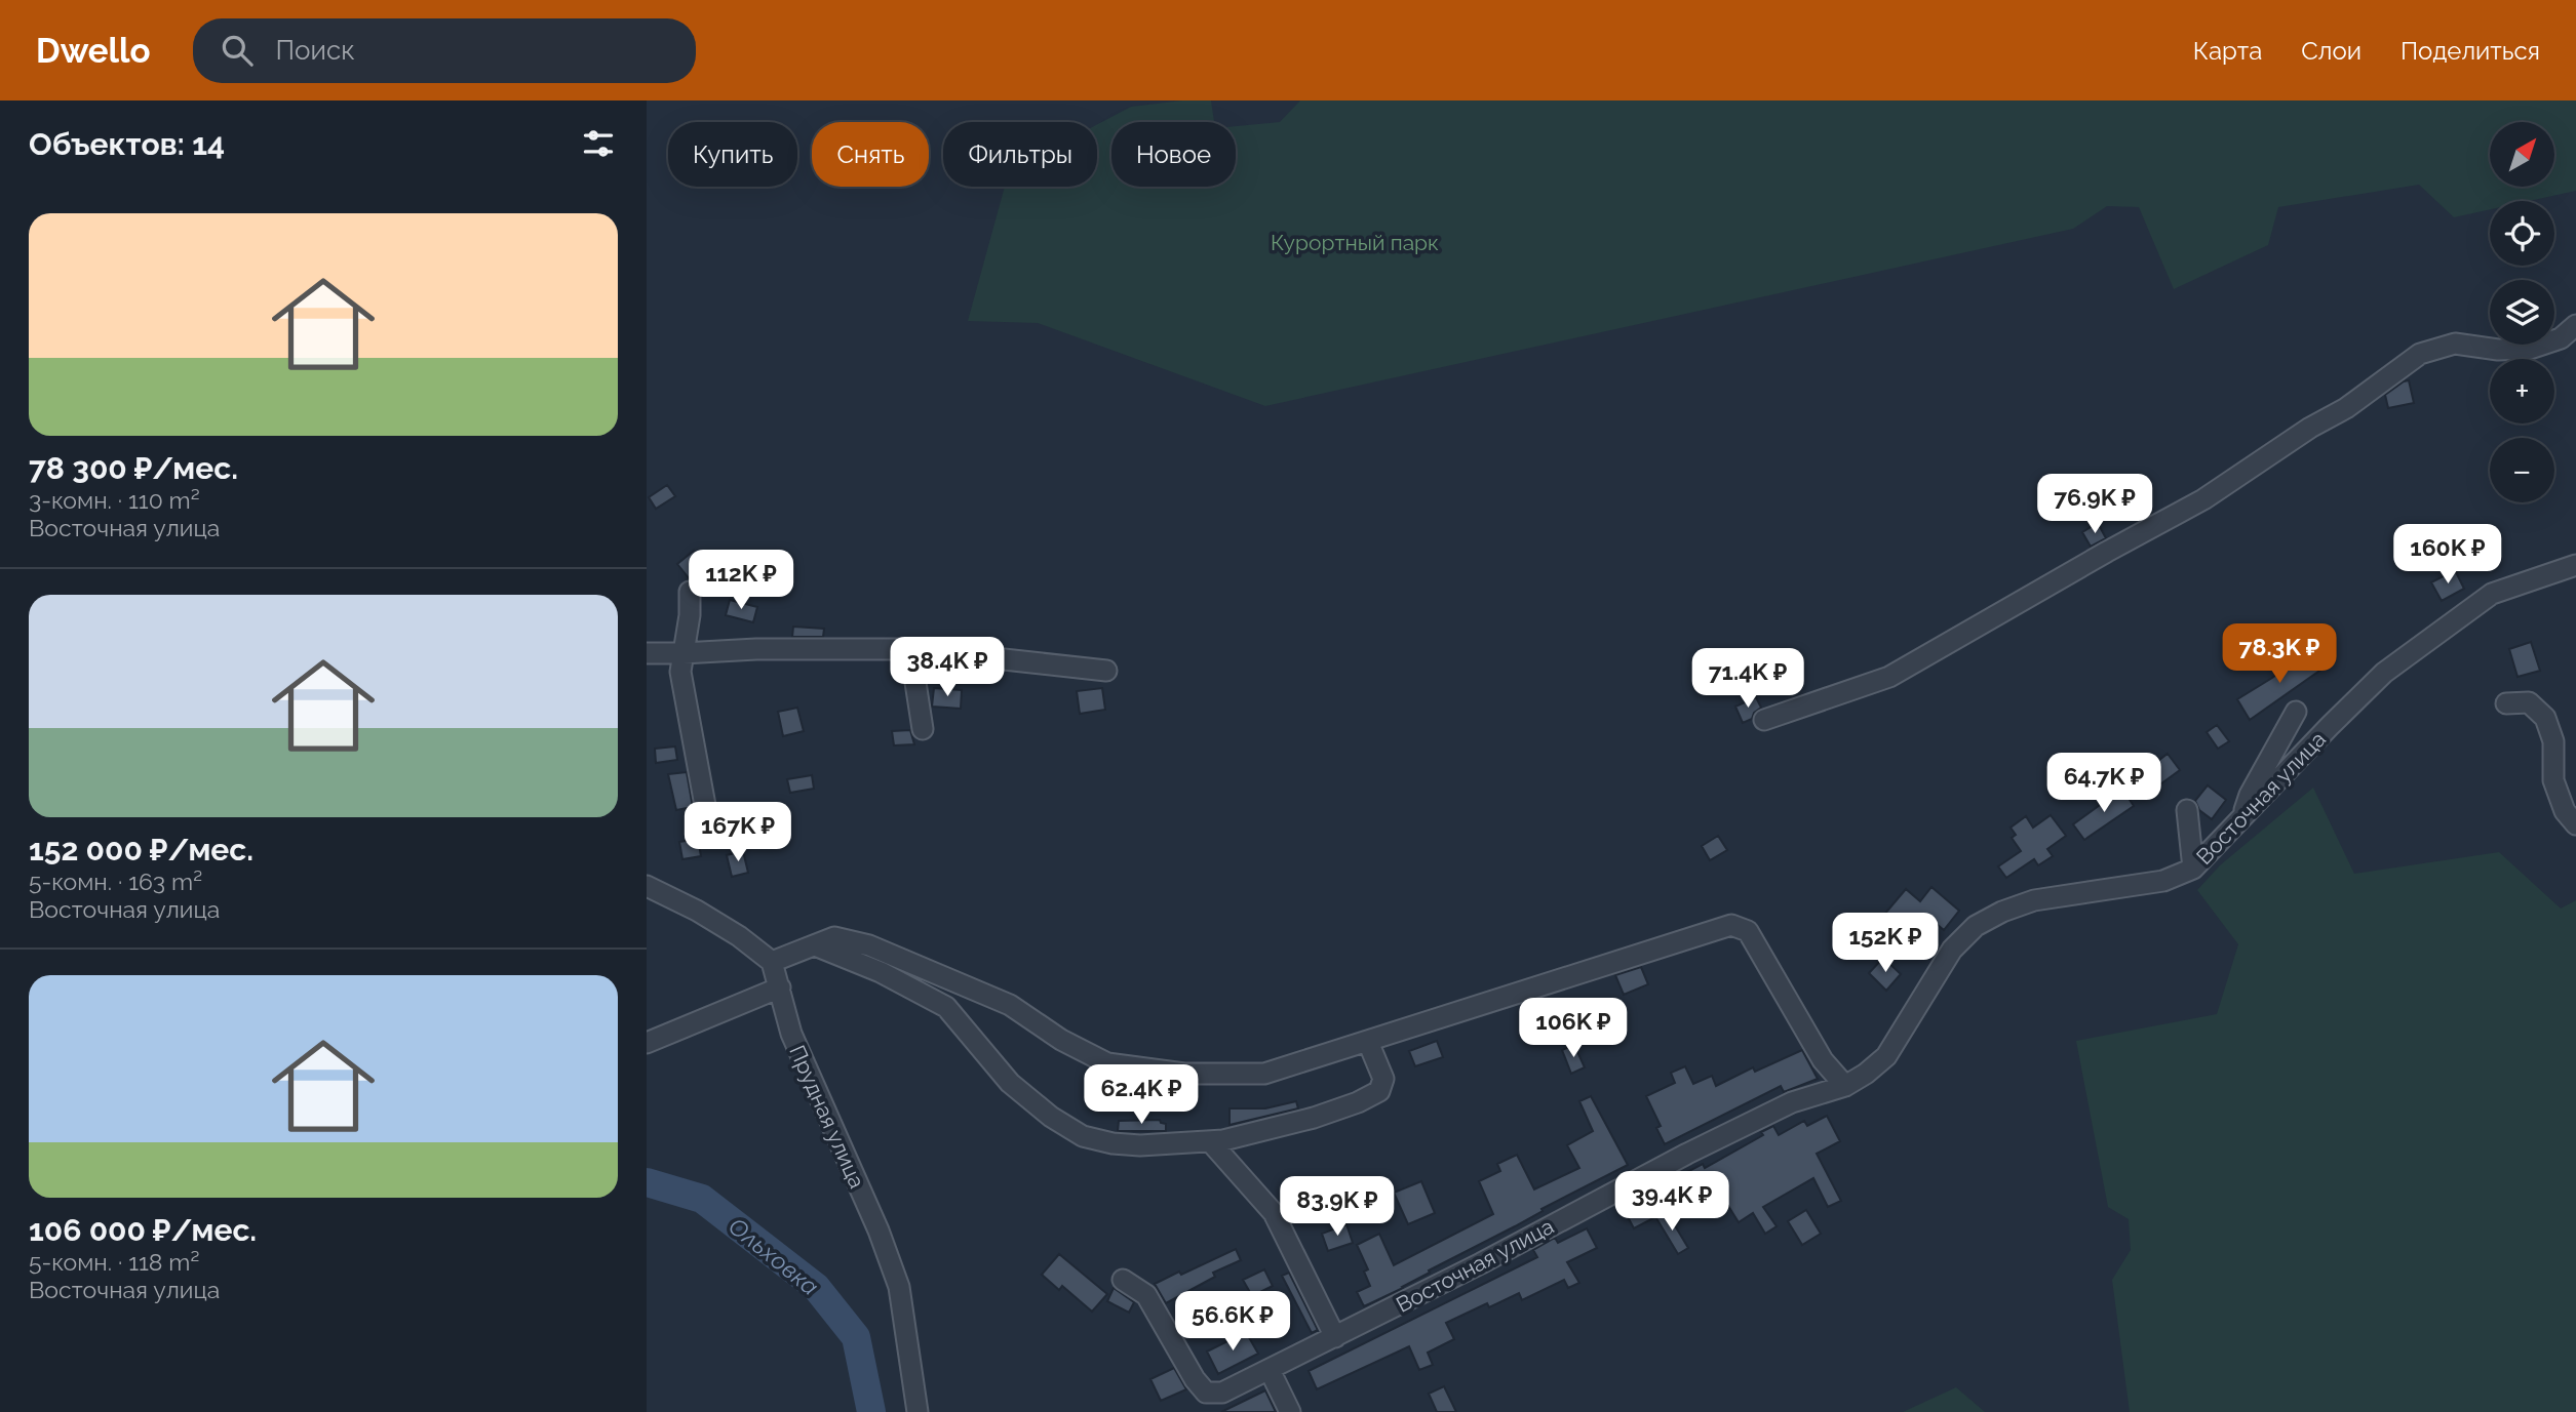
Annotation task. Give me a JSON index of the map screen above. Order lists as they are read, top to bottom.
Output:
{
  "streets": {
    "street": ["Восточная улица", "Прудная улица"]
  },
  "water": ["Ольховка"],
  "parks": ["Курортный парк"],
  "north": "top right",
  "page": {
    "header": "Dwello",
    "search": "Поиск",
    "nav": ["Карта", "Слои", "Поделиться"],
    "heading": "Объектов: 14",
    "map_buttons": ["+", "−"],
    "chip": [
      "Купить",
      "Снять",
      "Фильтры",
      "Новое"
    ],
    "list": [
      {
        "name": "78 300 ₽/мес.",
        "note": "3-комн. · 110 m² · Восточная улица"
      },
      {
        "name": "152 000 ₽/мес.",
        "note": "5-комн. · 163 m² · Восточная улица"
      },
      {
        "name": "106 000 ₽/мес.",
        "note": "5-комн. · 118 m² · Восточная улица"
      }
    ],
    "price": [
      "76.9K ₽",
      "160K ₽",
      "112K ₽",
      "78.3K ₽",
      "38.4K ₽",
      "71.4K ₽",
      "64.7K ₽",
      "167K ₽",
      "152K ₽",
      "106K ₽",
      "62.4K ₽",
      "39.4K ₽",
      "83.9K ₽",
      "56.6K ₽"
    ]
  }
}
